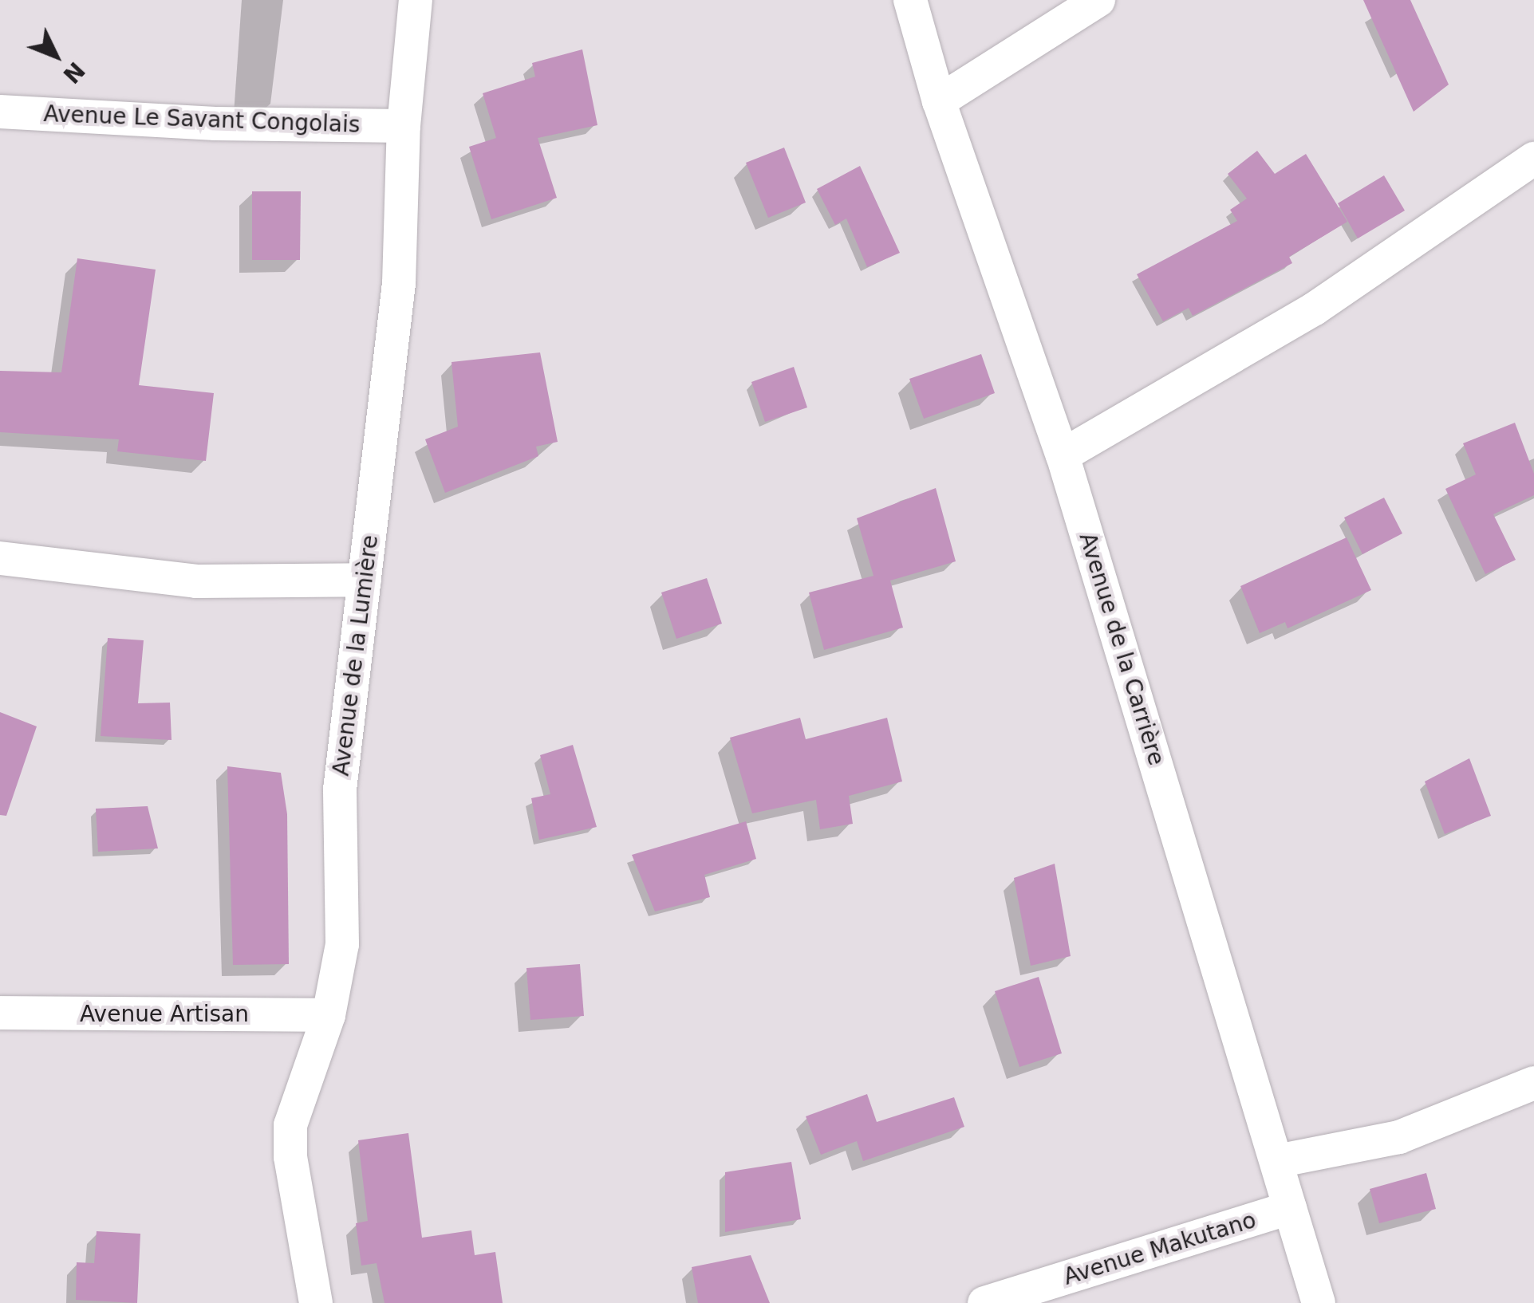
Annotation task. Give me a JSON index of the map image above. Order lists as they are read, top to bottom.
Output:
{
  "streets": {
    "street": [
      "Avenue Le Savant Congolais",
      "Avenue de la Carrière",
      "Avenue de la Lumière",
      "Avenue Artisan",
      "Avenue Makutano"
    ]
  },
  "crossings": [
    ["Avenue Le Savant Congolais", "Avenue de la Lumière"],
    ["Avenue de la Carrière", "Avenue Makutano"],
    ["Avenue de la Lumière", "Avenue Artisan"]
  ],
  "north": "bottom right"
}
